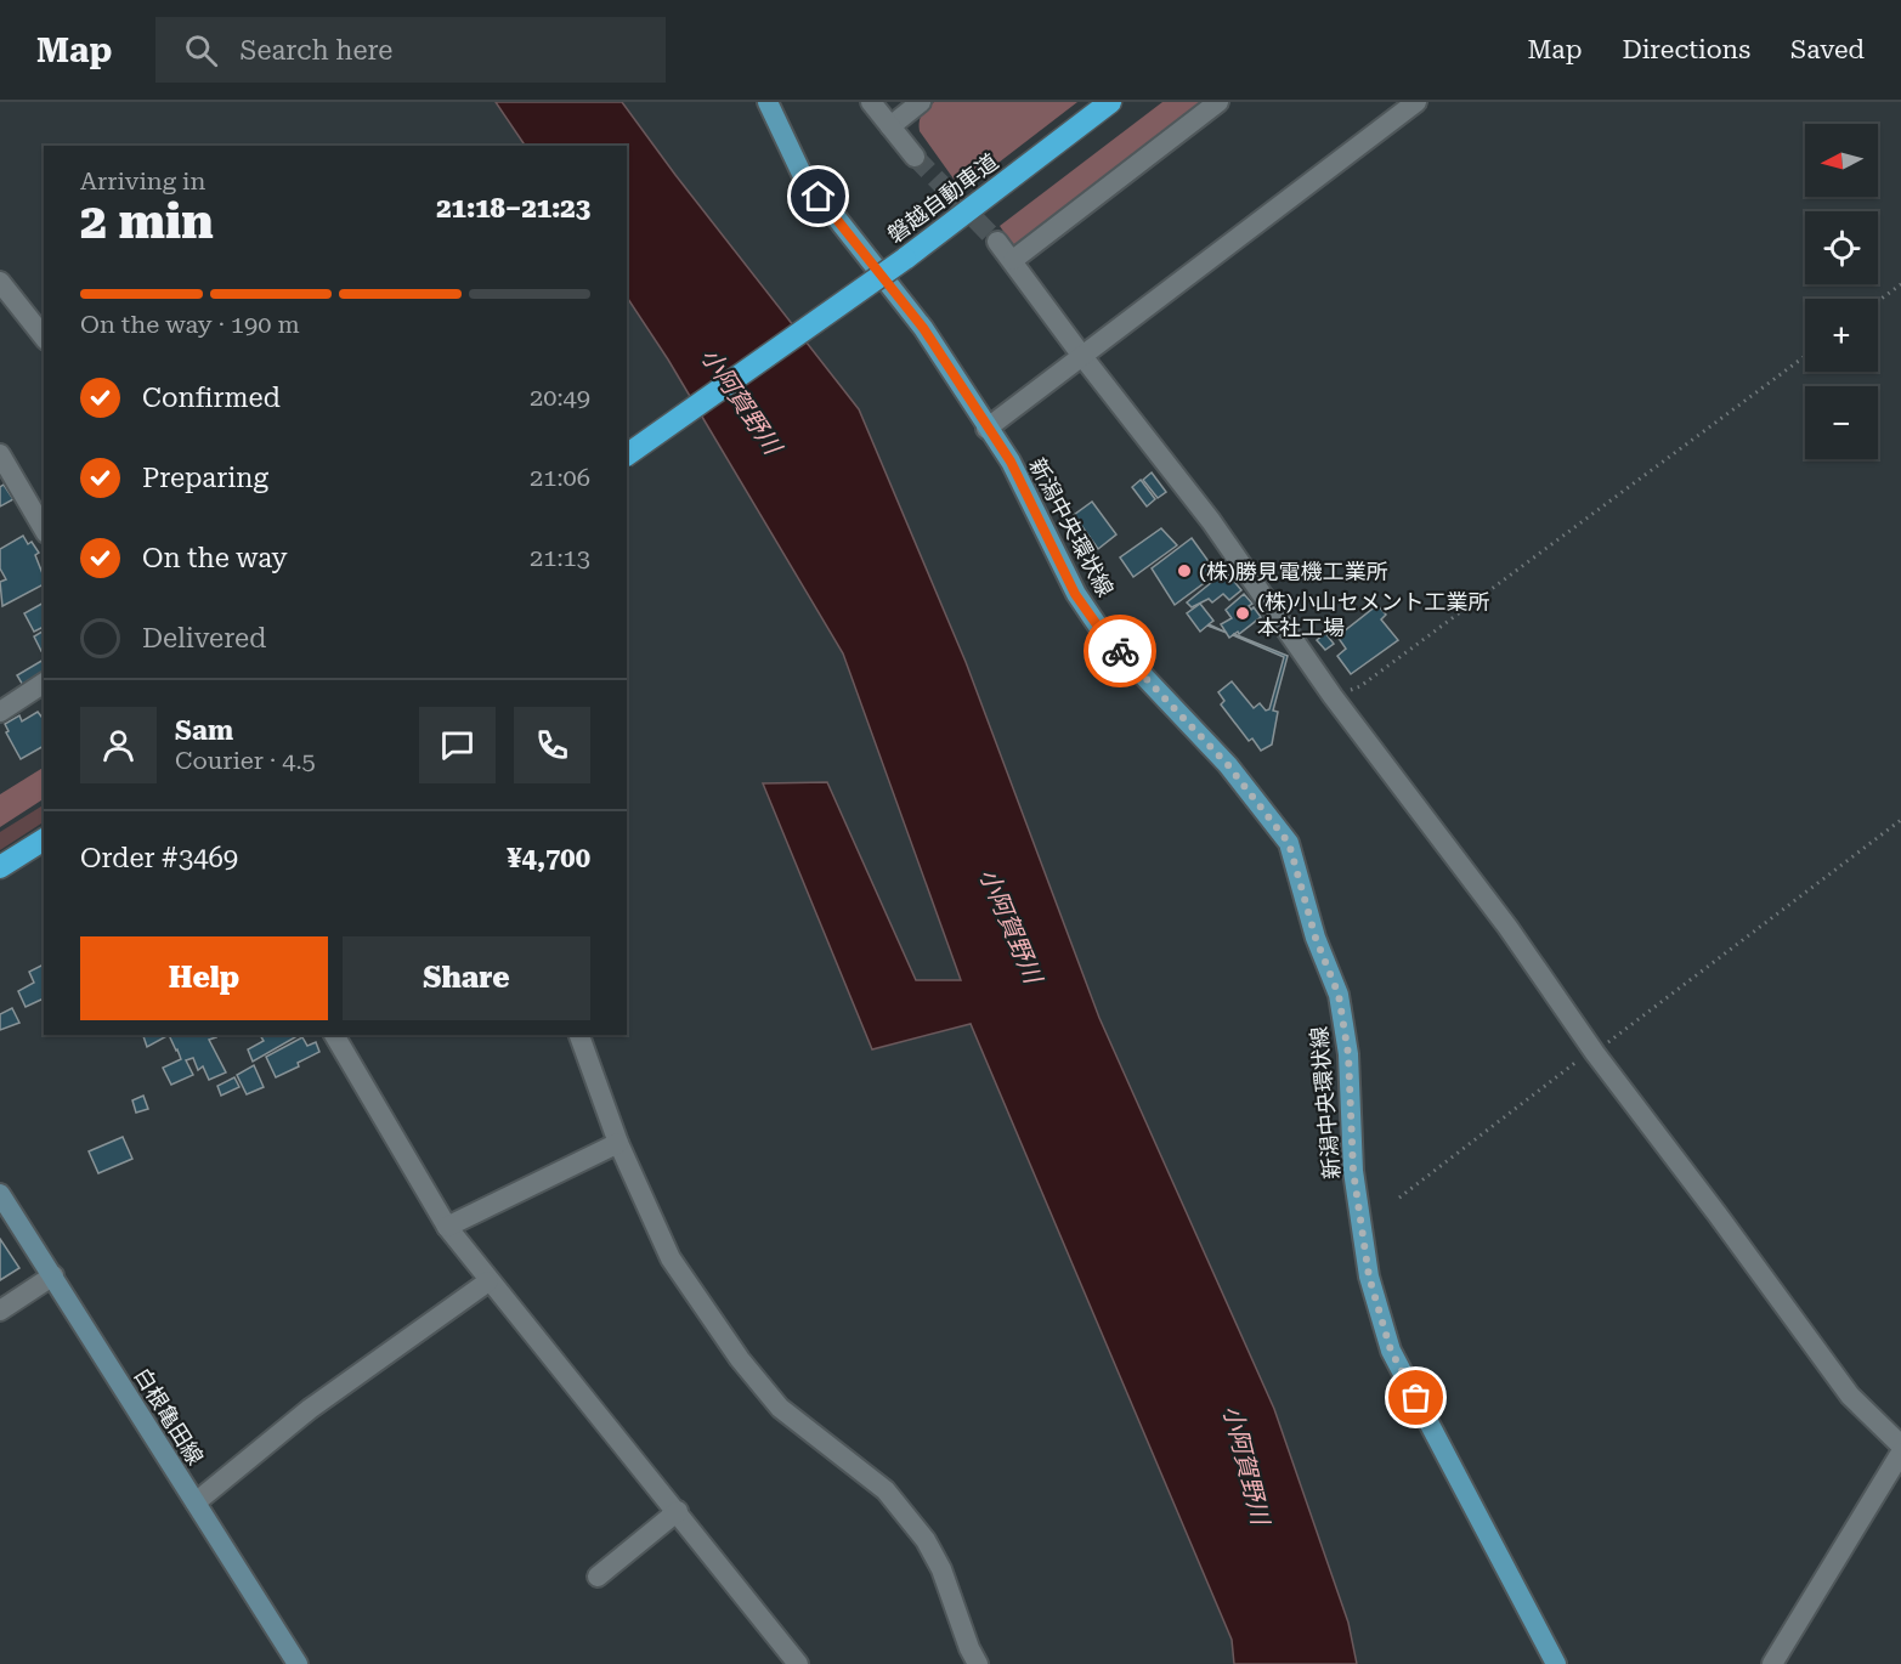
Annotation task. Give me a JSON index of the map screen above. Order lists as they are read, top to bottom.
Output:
{
  "streets": {
    "highway": ["磐越自動車道"],
    "main road": ["新潟中央環状線", "白根亀田線"]
  },
  "water": ["小阿賀野川"],
  "places": ["(株)勝見電機工業所", "(株)小山セメント工業所 本社工場"],
  "north": "left",
  "page": {
    "header": "Map",
    "search": "Search here",
    "nav": ["Map", "Directions", "Saved"],
    "map_buttons": ["+", "−"],
    "heading": ["2 min", "Arriving in", "21:18–21:23"],
    "panel": [
      "Sam",
      "Courier · 4.5",
      "Order #3469",
      "¥4,700"
    ],
    "bar": "On the way · 190 m",
    "list": [
      ["Confirmed", "20:49"],
      ["Preparing", "21:06"],
      ["On the way", "21:13"],
      "Delivered"
    ],
    "buttons": ["Help", "Share"]
  }
}
